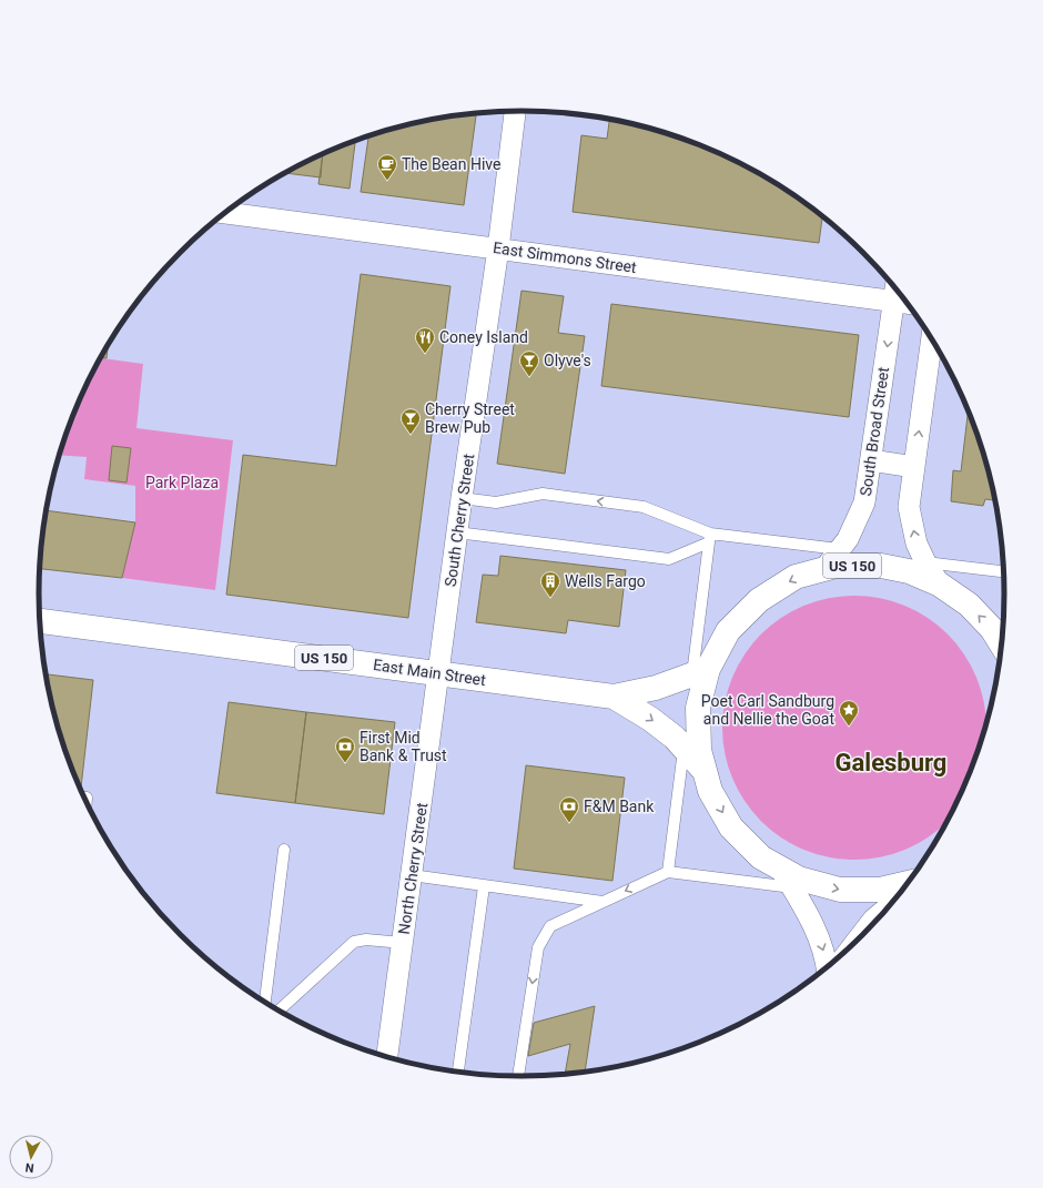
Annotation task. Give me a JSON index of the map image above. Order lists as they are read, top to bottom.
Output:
{
  "streets": {
    "main road": ["US 150", "East Main Street"],
    "street": [
      "East Simmons Street",
      "South Broad Street",
      "South Cherry Street",
      "North Cherry Street"
    ]
  },
  "crossings": [
    ["East Simmons Street", "South Cherry Street"],
    ["South Broad Street", "US 150"],
    ["South Cherry Street", "East Main Street"],
    ["South Cherry Street", "North Cherry Street"],
    ["US 150", "East Main Street"],
    ["East Main Street", "North Cherry Street"]
  ],
  "districts": ["Galesburg"],
  "parks": ["Park Plaza"],
  "places": {
    "cafe": ["The Bean Hive"],
    "restaurant": ["Coney Island"],
    "bar": ["Olyve's", "Cherry Street Brew Pub"],
    "building": ["Wells Fargo"],
    "place": ["Poet Carl Sandburg and Nellie the Goat"],
    "bank": ["First Mid Bank & Trust", "F&M Bank"]
  },
  "north": "bottom"
}
